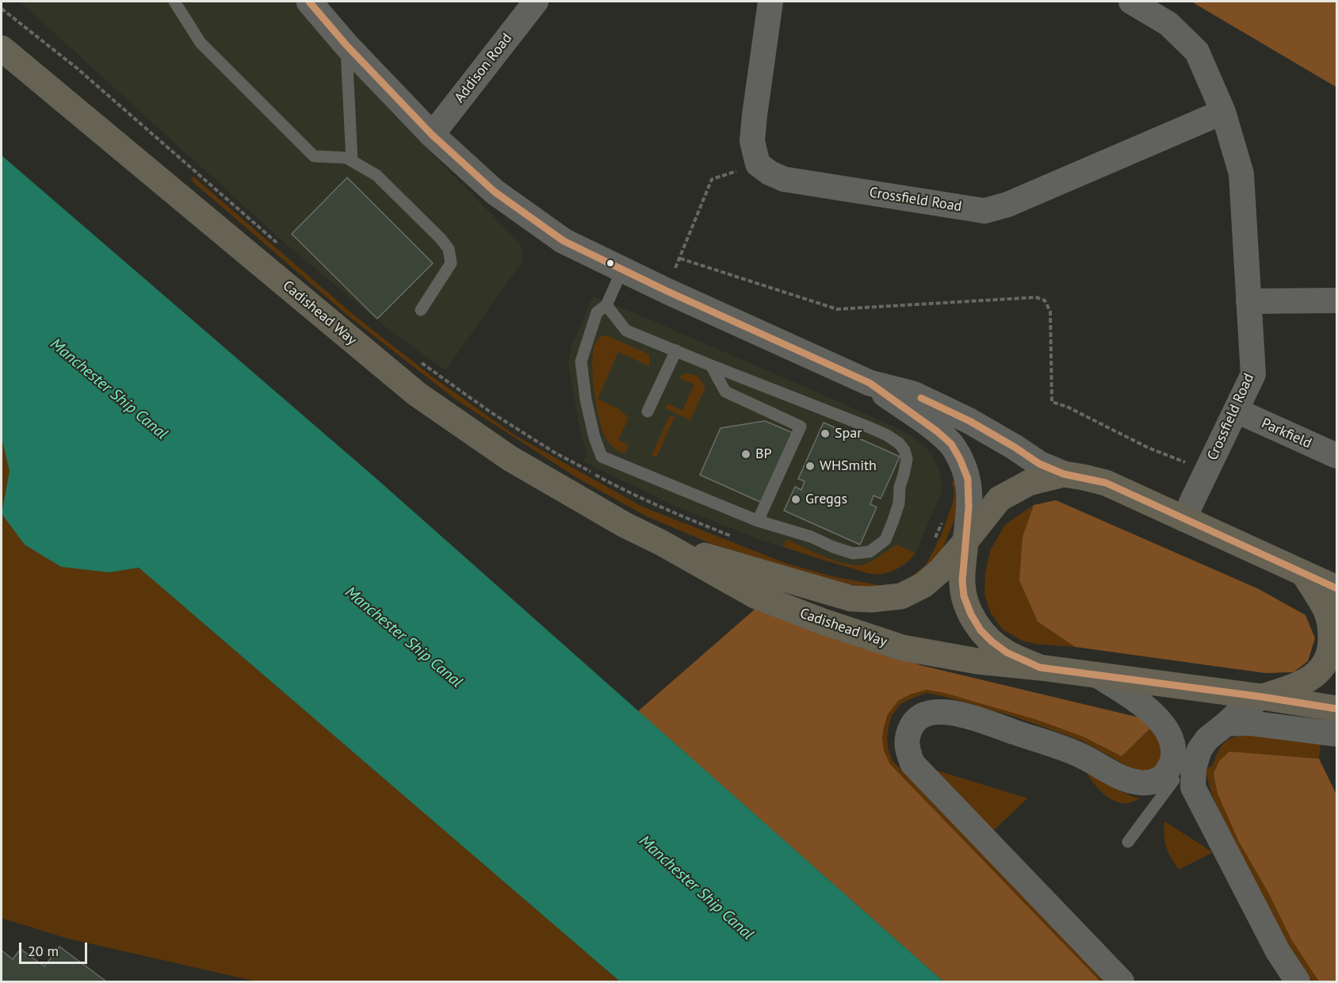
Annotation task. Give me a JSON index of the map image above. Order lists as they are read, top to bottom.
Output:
{
  "streets": {
    "highway": ["Cadishead Way"],
    "street": ["Addison Road", "Crossfield Road", "Parkfield"]
  },
  "crossings": [
    ["Crossfield Road", "Parkfield"]
  ],
  "water": ["Manchester Ship Canal"],
  "places": [
    "Spar",
    "BP",
    "WHSmith",
    "Greggs"
  ],
  "scale_bar": "20 m"
}
